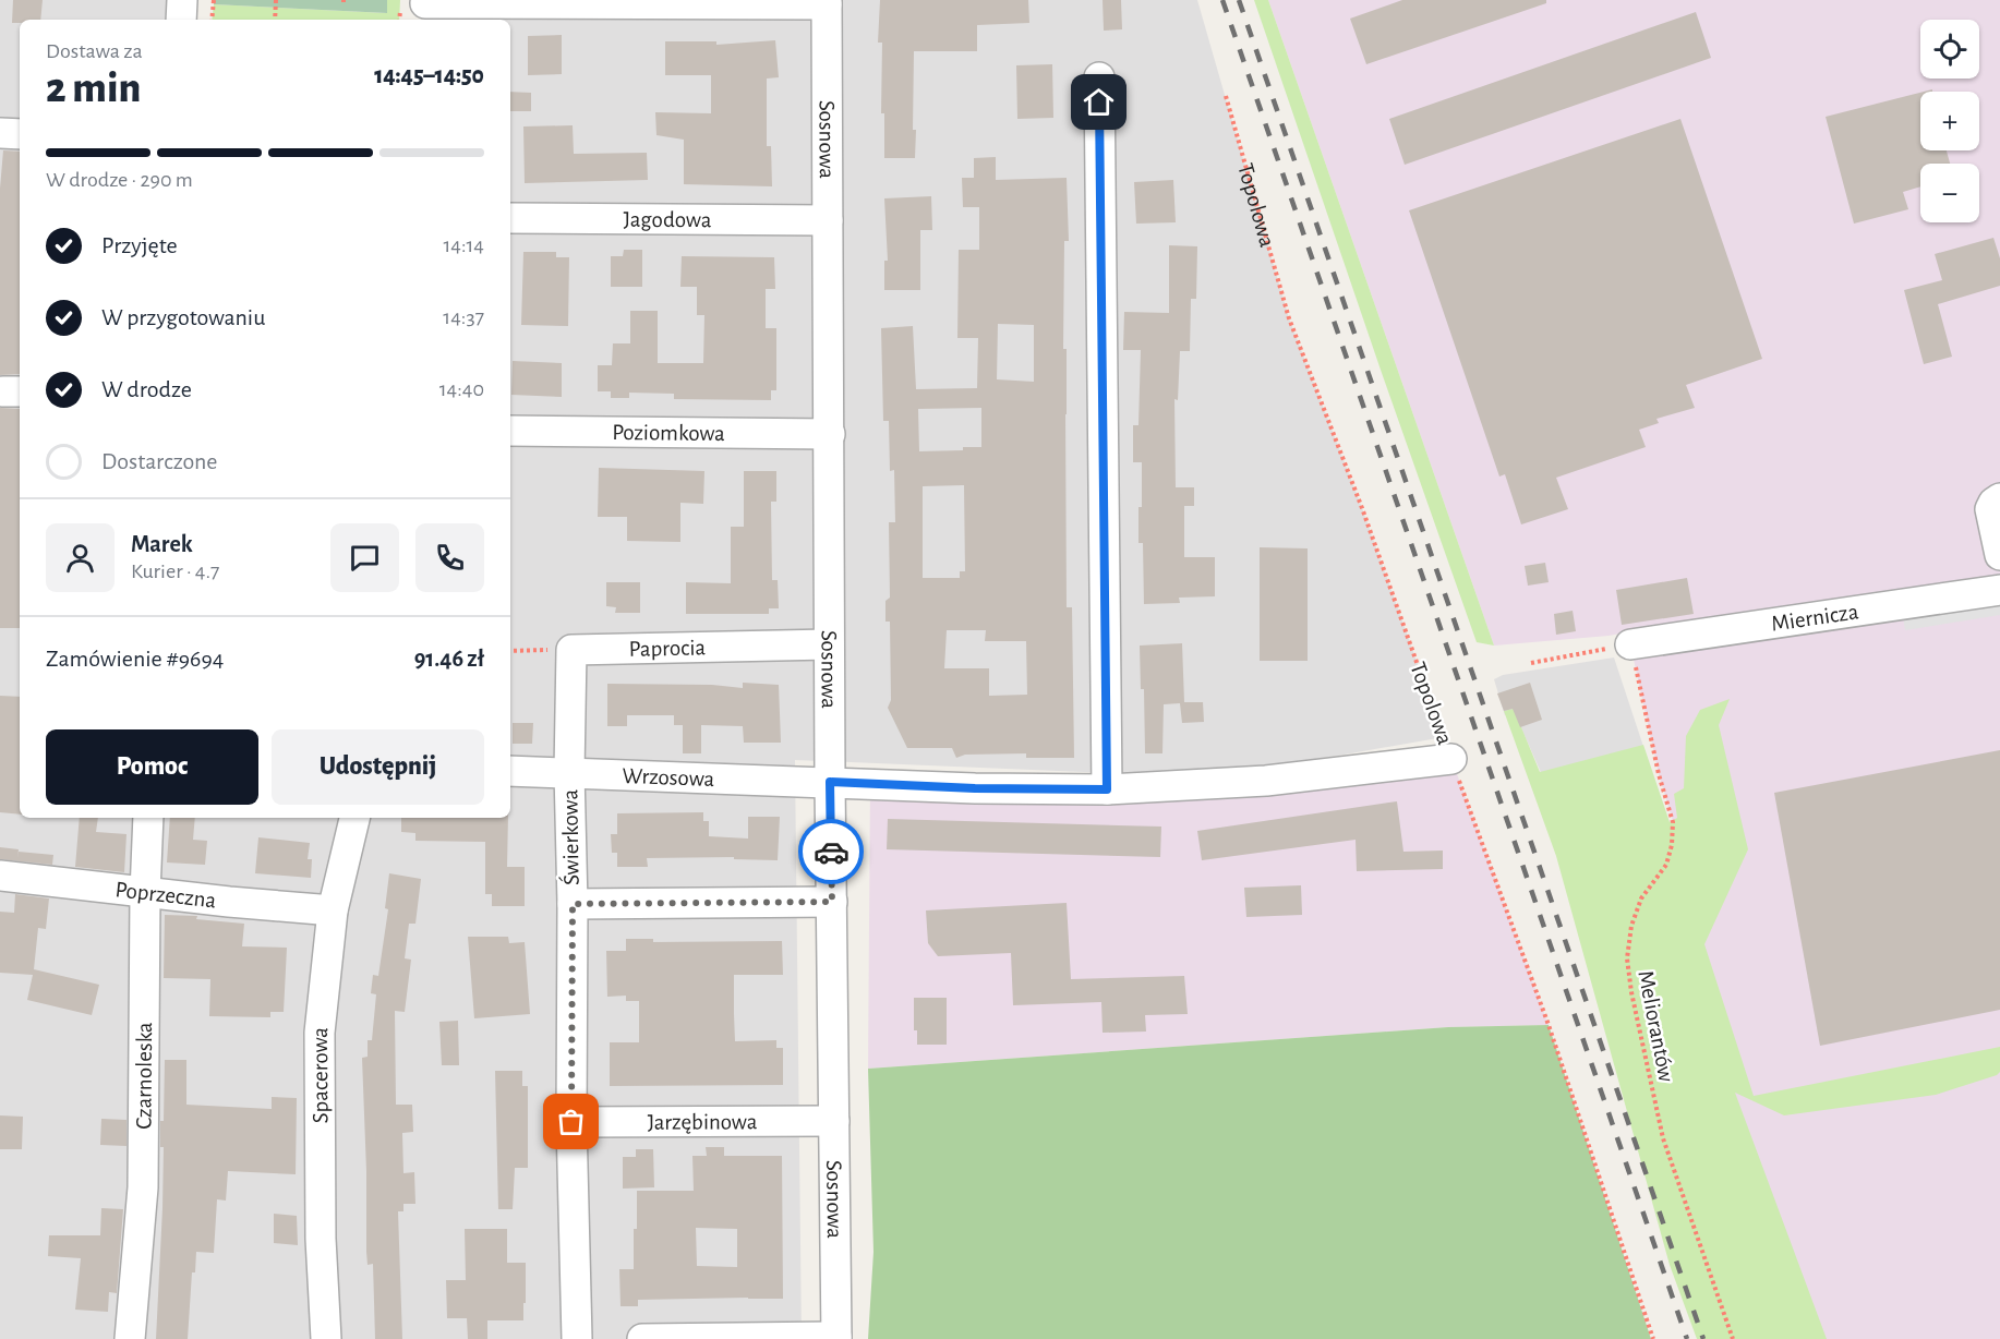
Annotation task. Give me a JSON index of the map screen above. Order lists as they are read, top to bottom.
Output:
{
  "streets": {
    "street": [
      "Sosnowa",
      "Topolowa",
      "Jagodowa",
      "Poziomkowa",
      "Miernicza",
      "Paprocia",
      "Wrzosowa",
      "Świerkowa",
      "Poprzeczna",
      "Spacerowa",
      "Czarnoleska",
      "Jarzębinowa"
    ],
    "path": ["Meliorantów"]
  },
  "crossings": [
    ["Sosnowa", "Topolowa"],
    ["Sosnowa", "Jagodowa"],
    ["Sosnowa", "Poziomkowa"],
    ["Sosnowa", "Paprocia"],
    ["Sosnowa", "Wrzosowa"],
    ["Sosnowa", "Jarzębinowa"],
    ["Topolowa", "Wrzosowa"],
    ["Miernicza", "Meliorantów"],
    ["Paprocia", "Świerkowa"],
    ["Wrzosowa", "Świerkowa"],
    ["Świerkowa", "Jarzębinowa"],
    ["Poprzeczna", "Spacerowa"],
    ["Poprzeczna", "Czarnoleska"]
  ],
  "page": {
    "map_buttons": ["+", "−"],
    "heading": ["2 min", "Dostawa za", "14:45–14:50"],
    "panel": [
      "Marek",
      "Kurier · 4.7",
      "Zamówienie #9694",
      "91.46 zł"
    ],
    "bar": "W drodze · 290 m",
    "list": [
      ["Przyjęte", "14:14"],
      ["W przygotowaniu", "14:37"],
      ["W drodze", "14:40"],
      "Dostarczone"
    ],
    "buttons": ["Pomoc", "Udostępnij"]
  }
}
